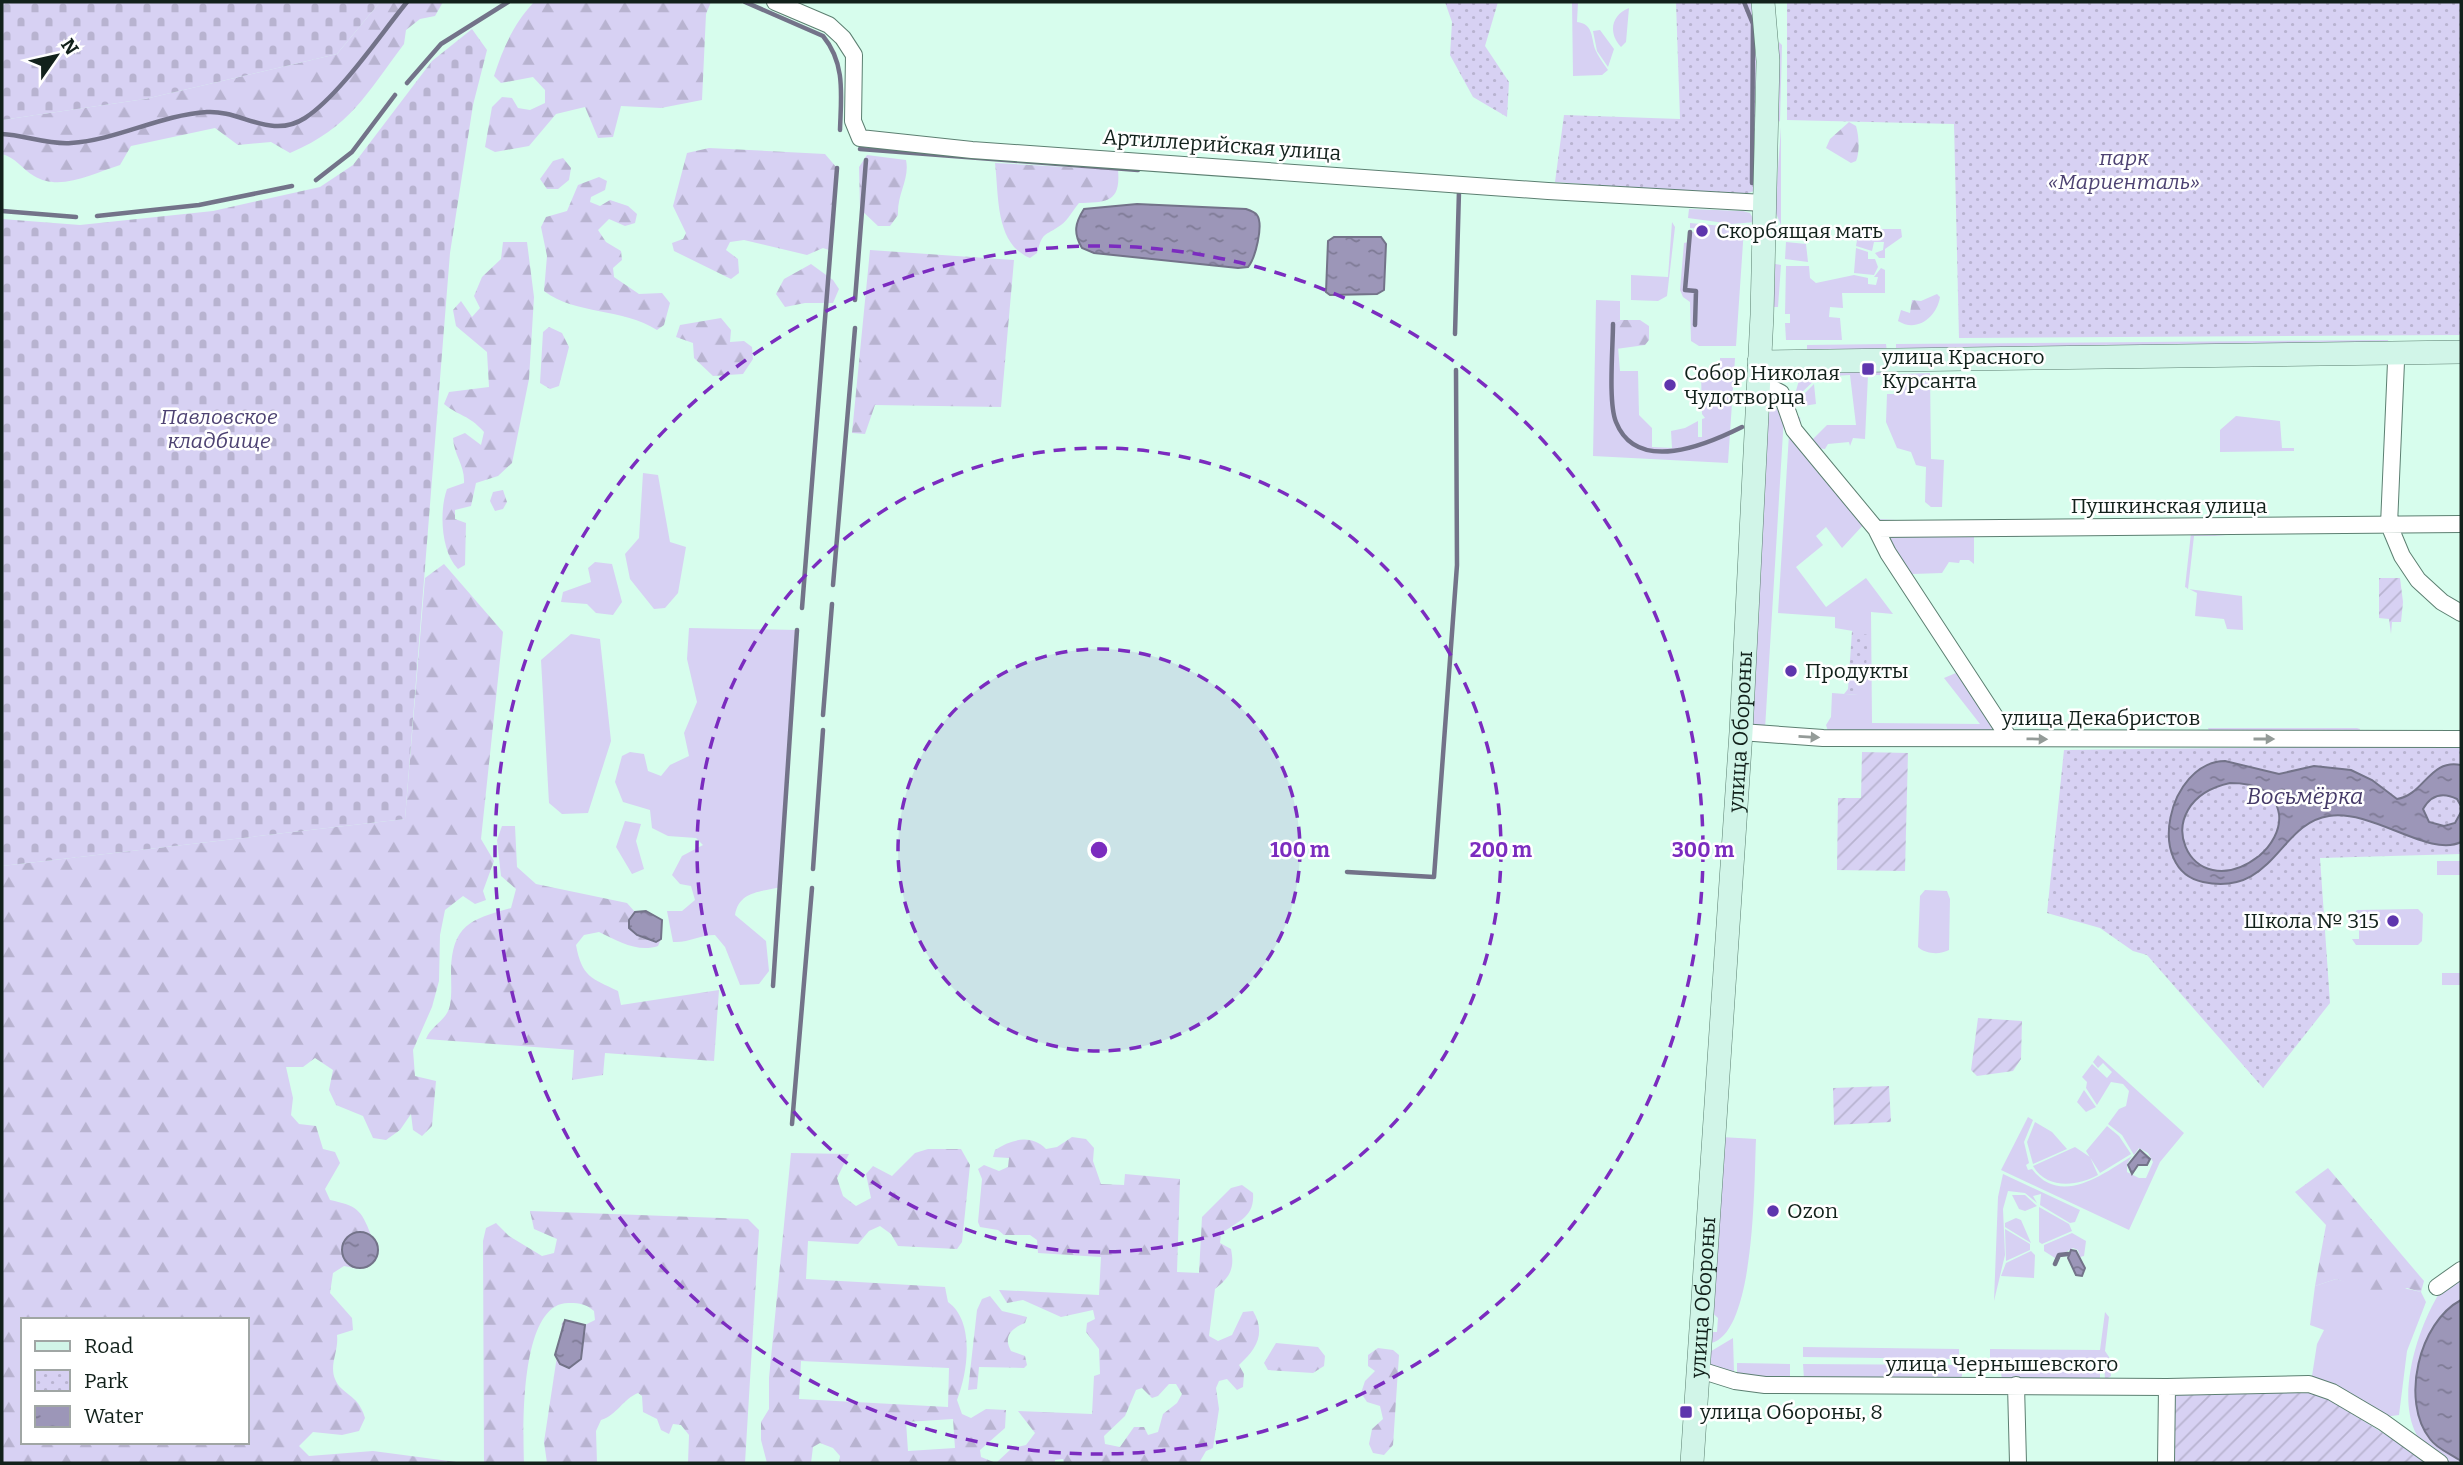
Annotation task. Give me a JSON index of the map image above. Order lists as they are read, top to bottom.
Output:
{
  "streets": {
    "street": [
      "Артиллерийская улица",
      "Пушкинская улица",
      "улица Декабристов",
      "улица Обороны",
      "улица Чернышевского"
    ]
  },
  "crossings": [
    ["Артиллерийская улица", "улица Обороны"],
    ["улица Декабристов", "улица Обороны"],
    ["улица Обороны", "улица Чернышевского"]
  ],
  "one_way": ["улица Декабристов"],
  "water": ["Восьмёрка"],
  "parks": ["парк «Мариенталь»", "Павловское кладбище"],
  "places": {
    "other": [
      "Скорбящая мать",
      "Собор Николая Чудотворца",
      "Продукты",
      "Школа № 315",
      "Ozon"
    ],
    "transit": ["улица Красного Курсанта", "улица Обороны, 8"]
  },
  "legend": ["Road", "Park", "Water"],
  "north": "top right",
  "rings": ["100 m", "200 m", "300 m"]
}
